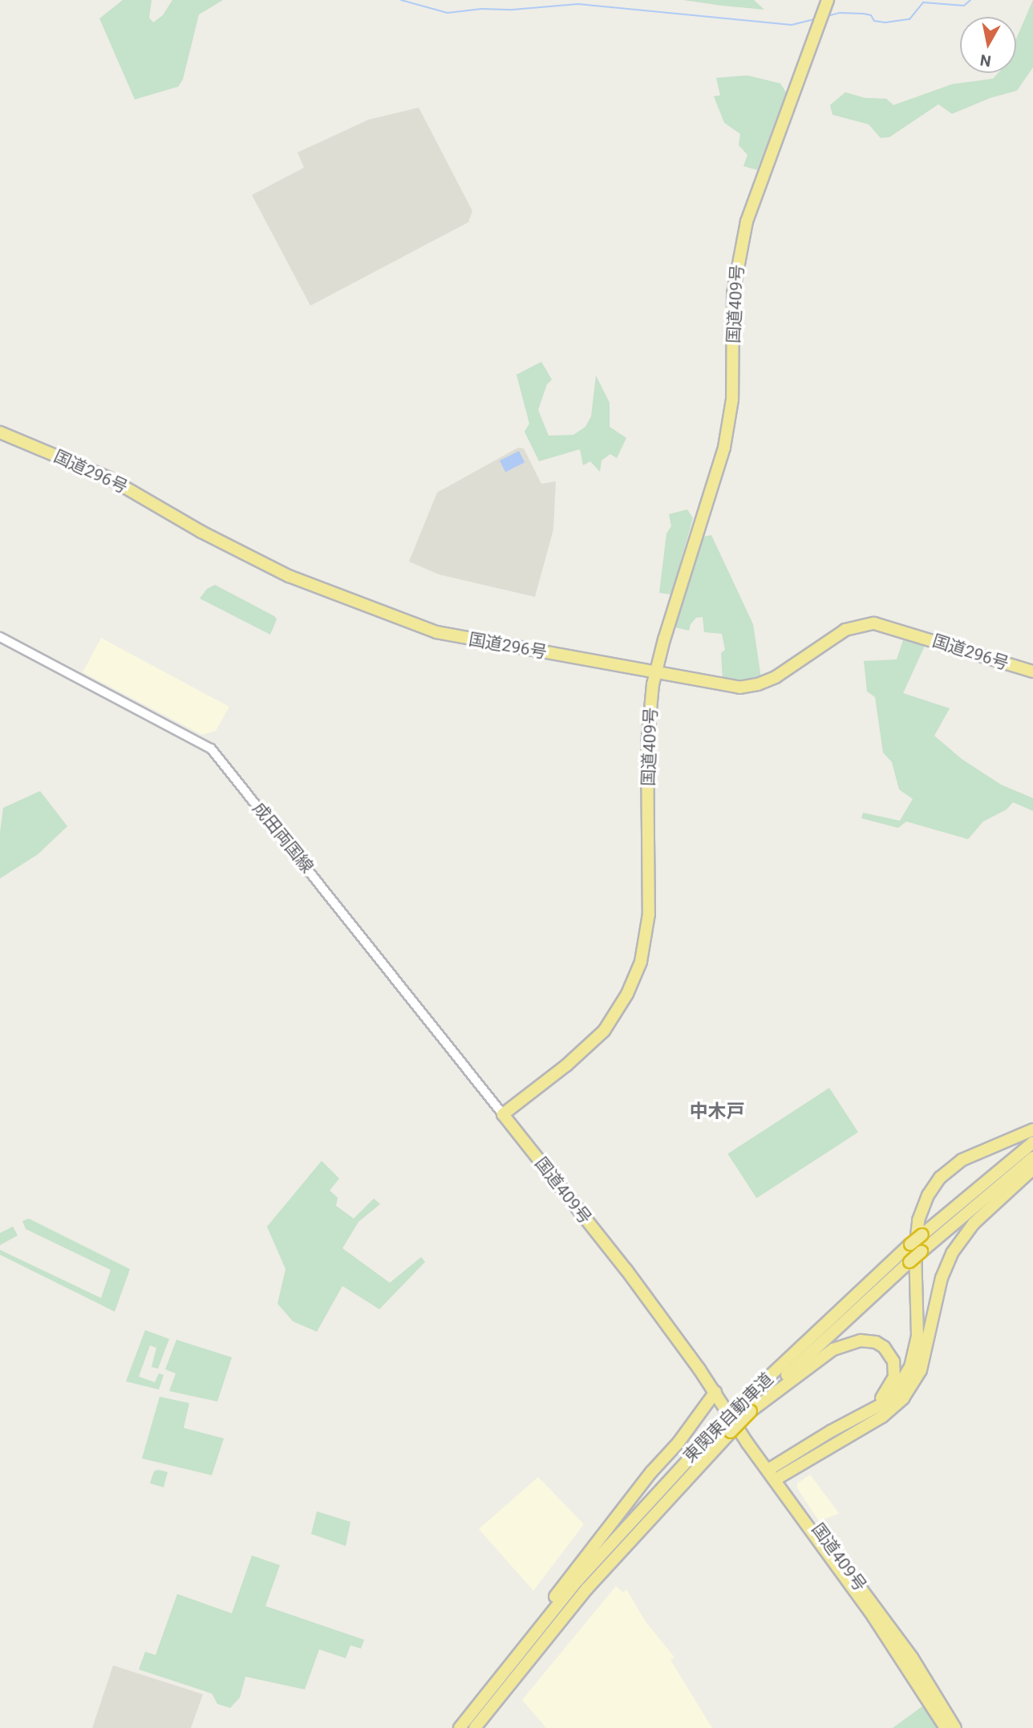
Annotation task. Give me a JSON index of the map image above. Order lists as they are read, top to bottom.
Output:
{
  "streets": {
    "highway": ["国道409号", "国道296号", "東関東自動車道"],
    "main road": ["成田両国線"]
  },
  "crossings": [
    ["国道409号", "国道296号"],
    ["国道409号", "成田両国線"]
  ],
  "districts": ["中木戸"],
  "north": "bottom"
}
